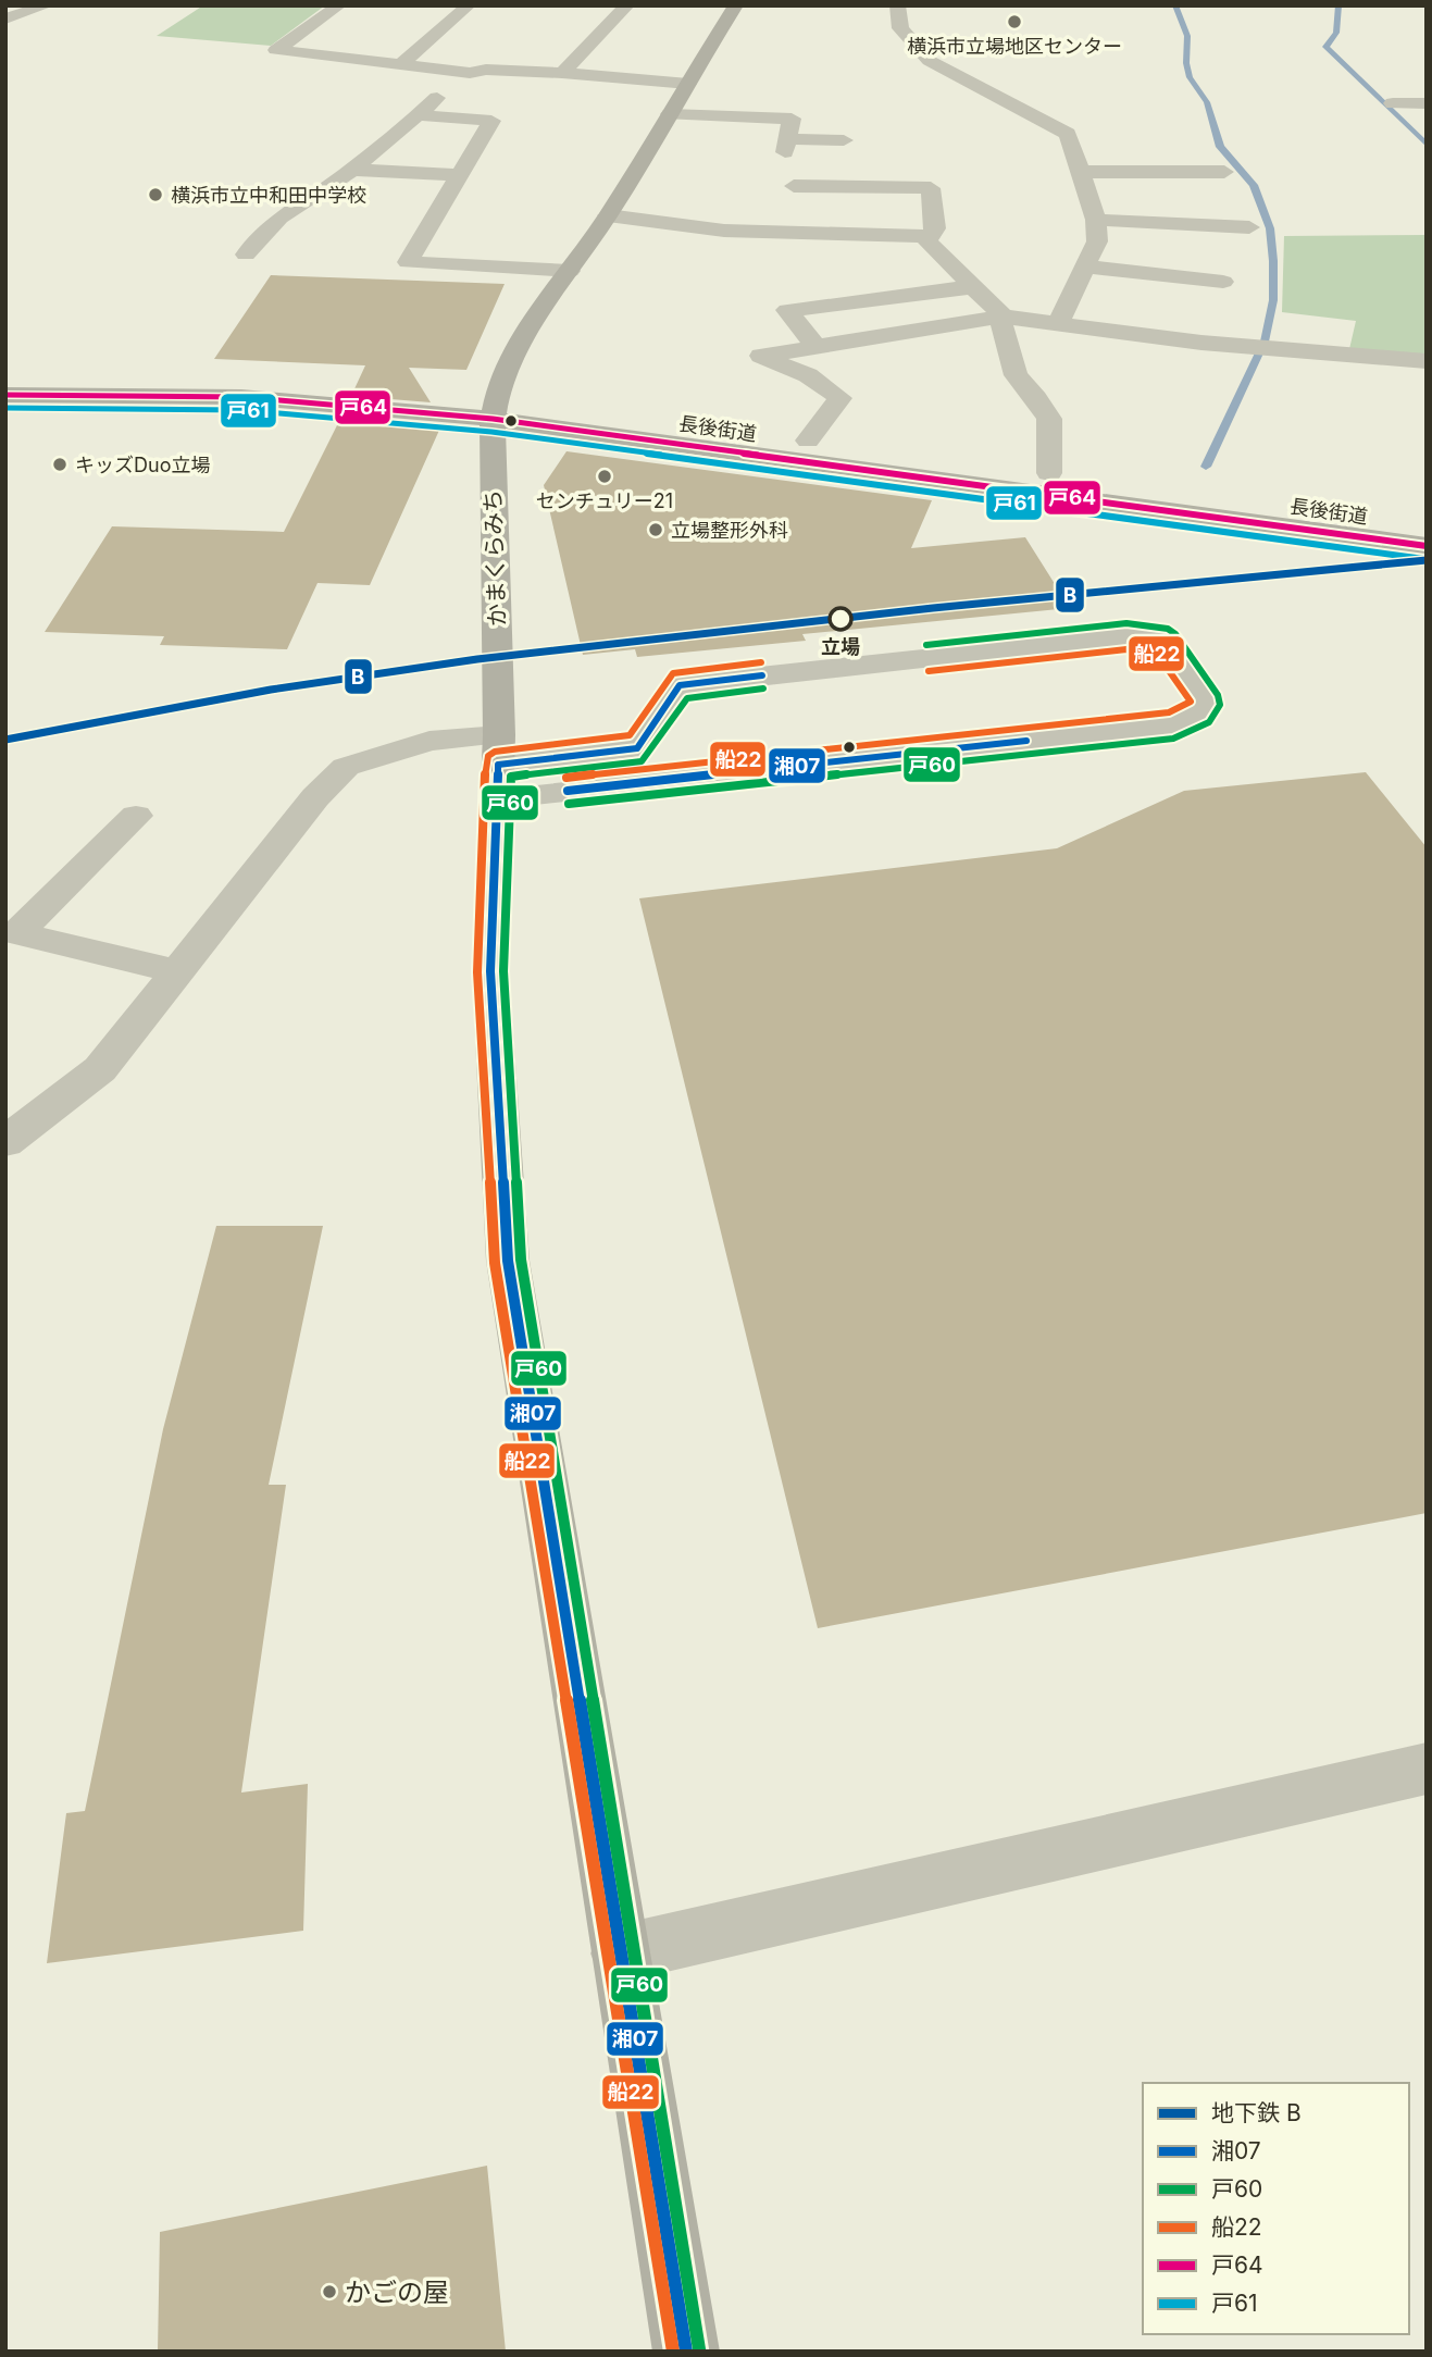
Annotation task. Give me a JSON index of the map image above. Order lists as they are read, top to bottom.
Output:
{
  "streets": {
    "main road": ["長後街道", "かまくらみち"]
  },
  "crossings": [
    ["長後街道", "かまくらみち"]
  ],
  "places": [
    "横浜市立場地区センター",
    "横浜市立中和田中学校",
    "キッズDuo立場",
    "センチュリー21",
    "立場整形外科",
    "立場",
    "かごの屋"
  ],
  "lines": [
    "transit line 戸64",
    "transit line 戸61",
    "metro line B",
    "transit line 戸60",
    "transit line 船22",
    "transit line 湘07"
  ],
  "legend": [
    "地下鉄 B",
    "湘07",
    "戸60",
    "船22",
    "戸64",
    "戸61"
  ]
}
